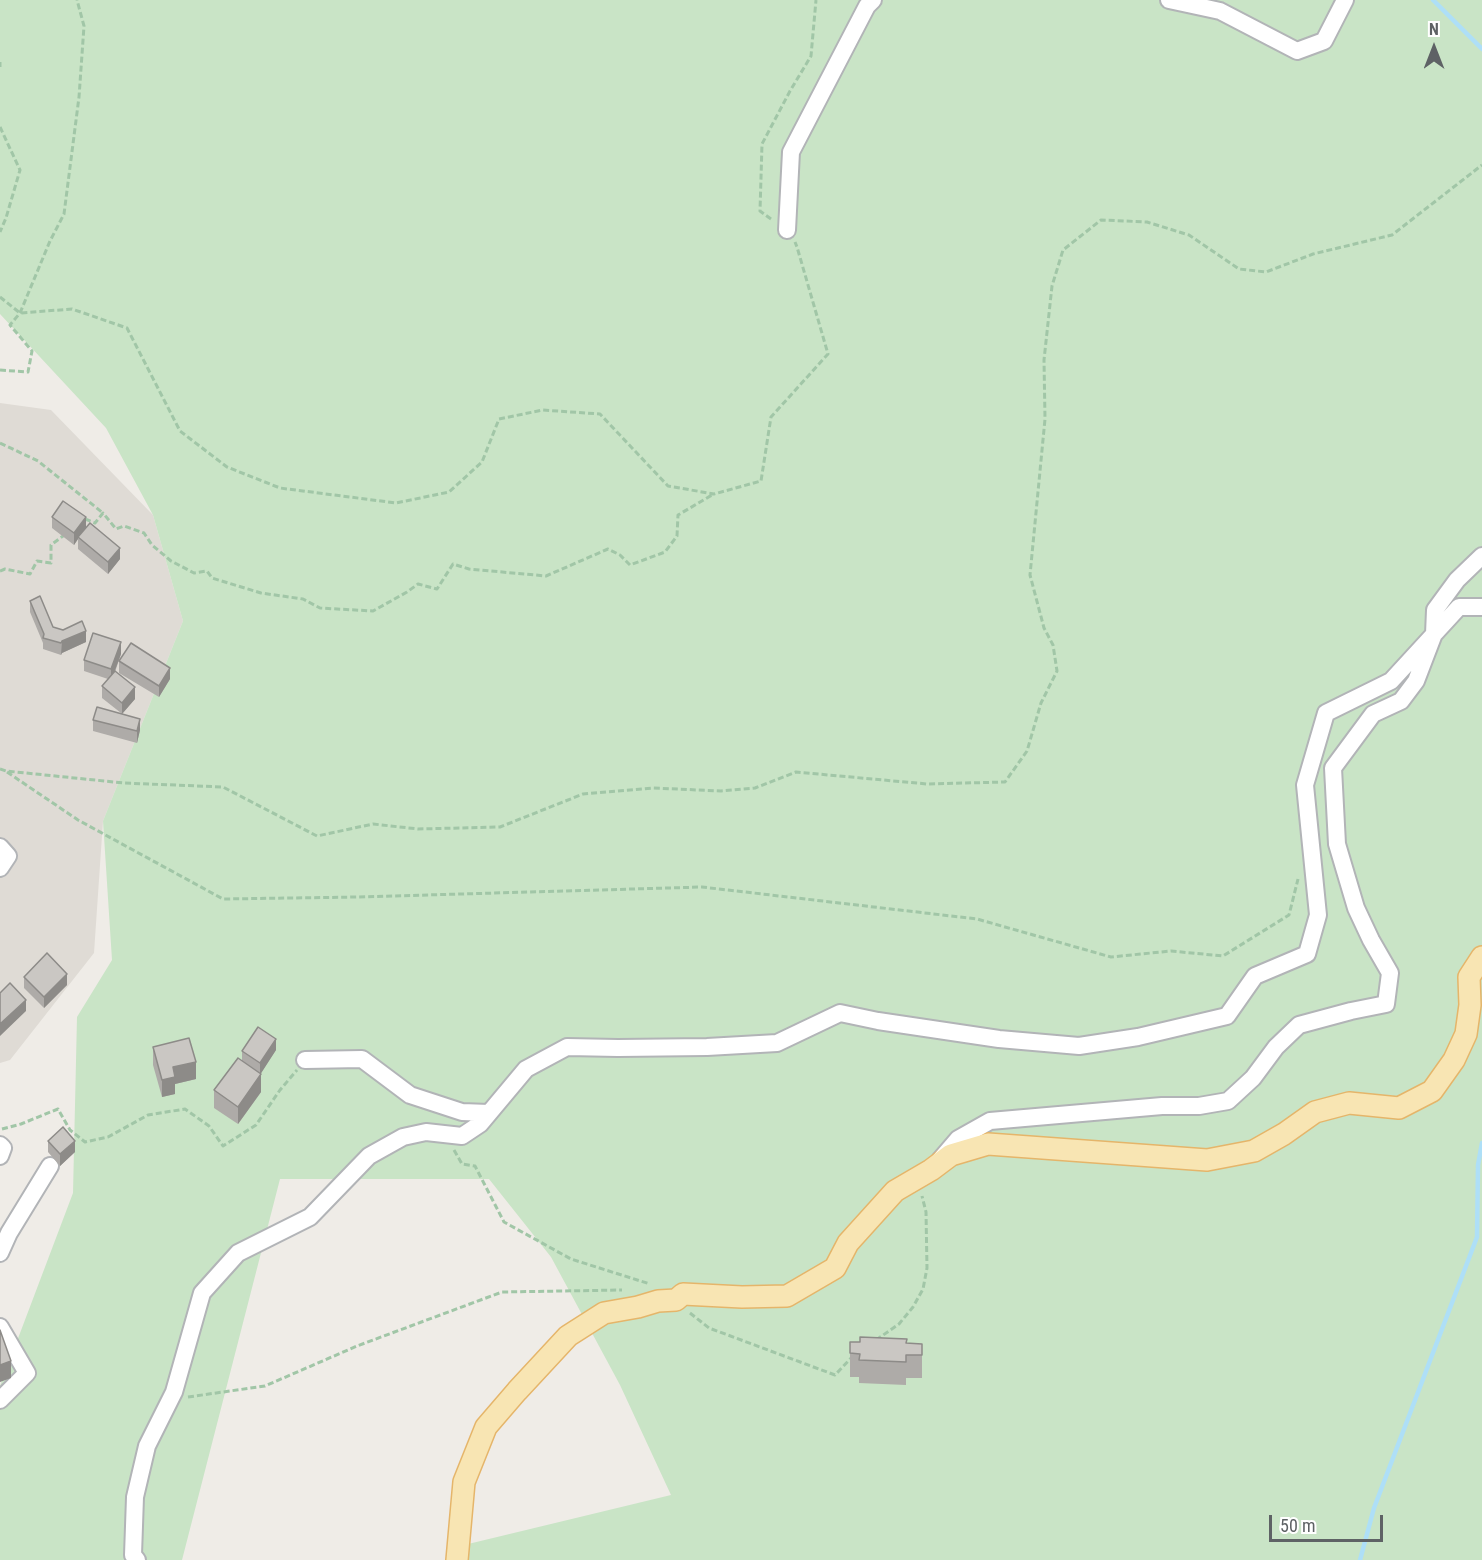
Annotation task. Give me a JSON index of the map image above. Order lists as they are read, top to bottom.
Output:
{
  "scale_bar": "50 m",
  "north": "top"
}
